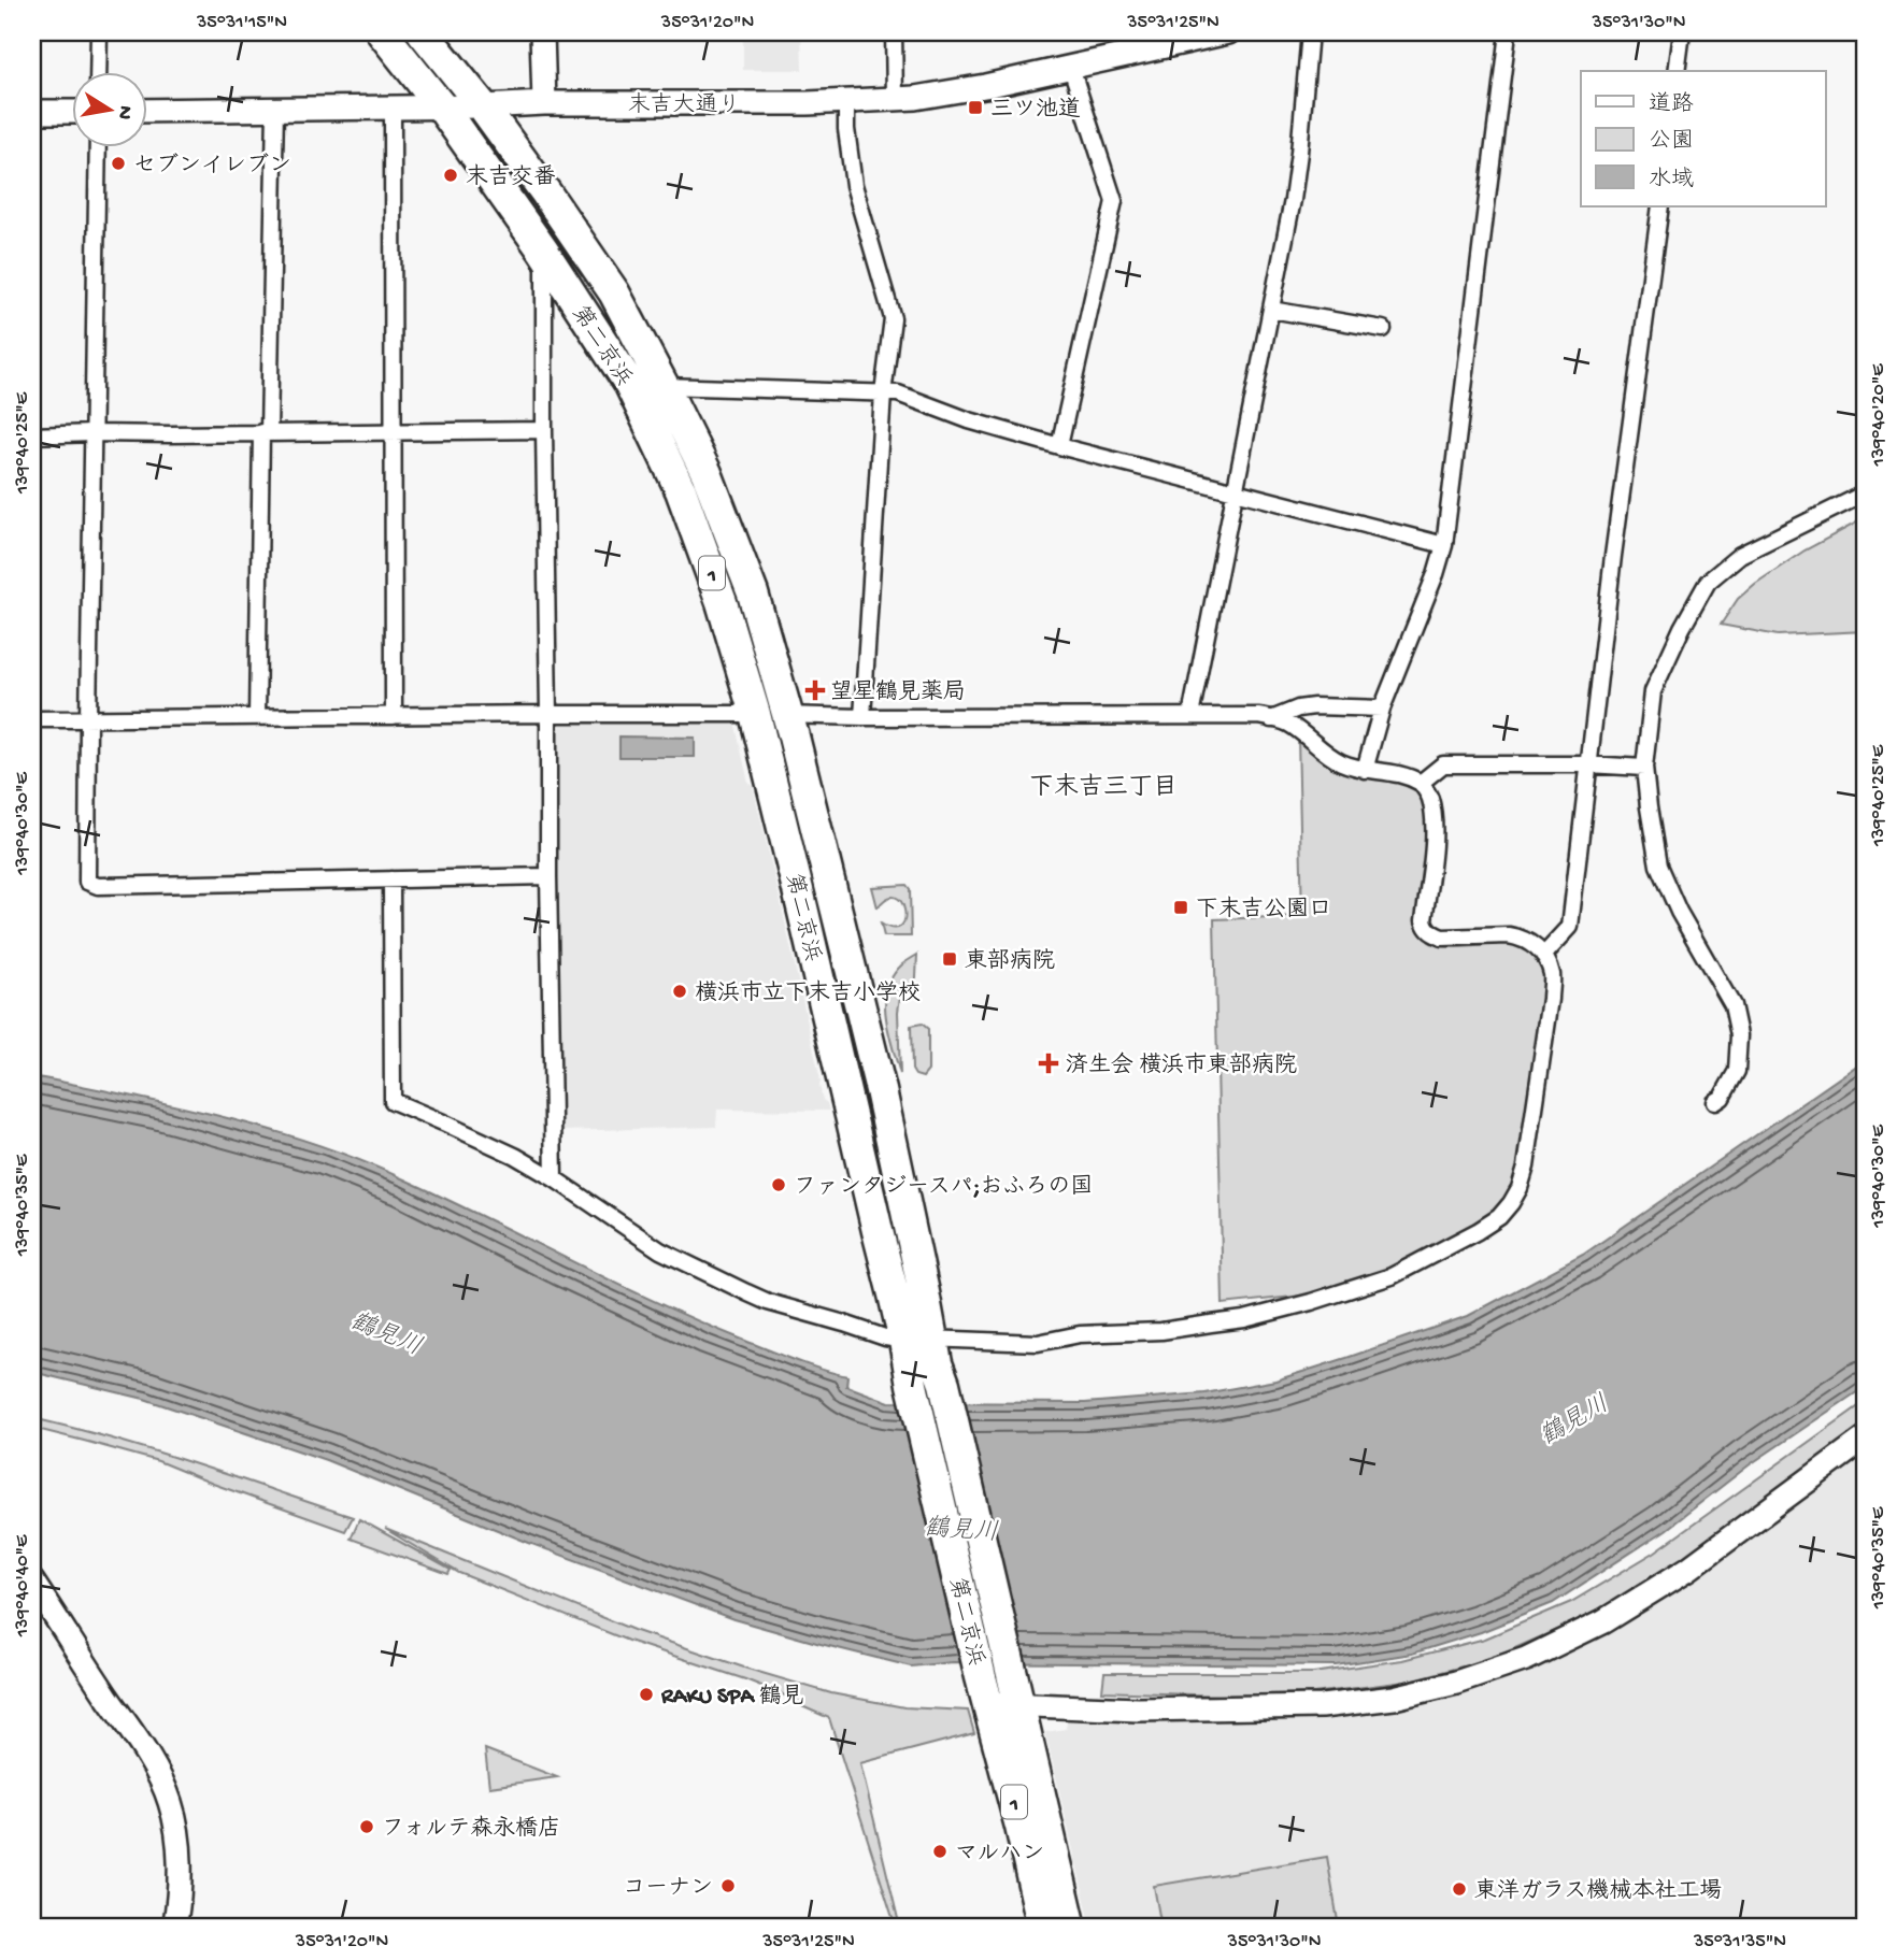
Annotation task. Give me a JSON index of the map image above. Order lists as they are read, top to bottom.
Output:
{
  "streets": {
    "highway": ["第二京浜", "1"],
    "street": ["末吉大通り"]
  },
  "crossings": [
    ["末吉大通り", "第二京浜"]
  ],
  "districts": ["下末吉三丁目"],
  "water": ["鶴見川"],
  "places": {
    "transit": ["三ツ池道", "下末吉公園口", "東部病院"],
    "other": [
      "セブンイレブン",
      "末吉交番",
      "横浜市立下末吉小学校",
      "ファンタジースパ;おふろの国",
      "RAKU SPA 鶴見",
      "フォルテ森永橋店",
      "マルハン",
      "コーナン",
      "東洋ガラス機械本社工場"
    ],
    "health": ["望星鶴見薬局", "済生会 横浜市東部病院"]
  },
  "legend": ["道路", "公園", "水域"],
  "north": "right",
  "coordinates": [
    "35°31'15\"N",
    "35°31'20\"N",
    "35°31'25\"N",
    "35°31'30\"N",
    "139°40'20\"E",
    "139°40'25\"E",
    "139°40'30\"E",
    "139°40'35\"E",
    "139°40'40\"E",
    "35°31'35\"N"
  ]
}
